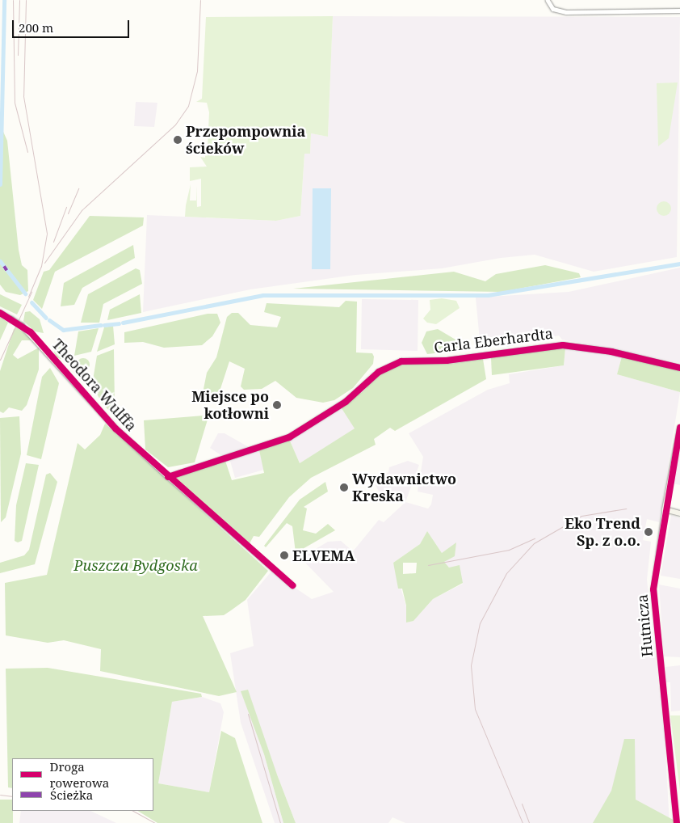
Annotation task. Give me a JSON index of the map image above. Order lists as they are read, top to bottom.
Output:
{
  "streets": {
    "street": ["Carla Eberhardta", "Theodora Wulffa", "Hutnicza"]
  },
  "crossings": [
    ["Carla Eberhardta", "Theodora Wulffa"]
  ],
  "parks": ["Puszcza Bydgoska"],
  "places": [
    "Przepompownia ścieków",
    "Miejsce po kotłowni",
    "Wydawnictwo Kreska",
    "Eko Trend Sp. z o.o.",
    "ELVEMA"
  ],
  "legend": ["Droga rowerowa", "Ścieżka"],
  "scale_bar": "200 m"
}
